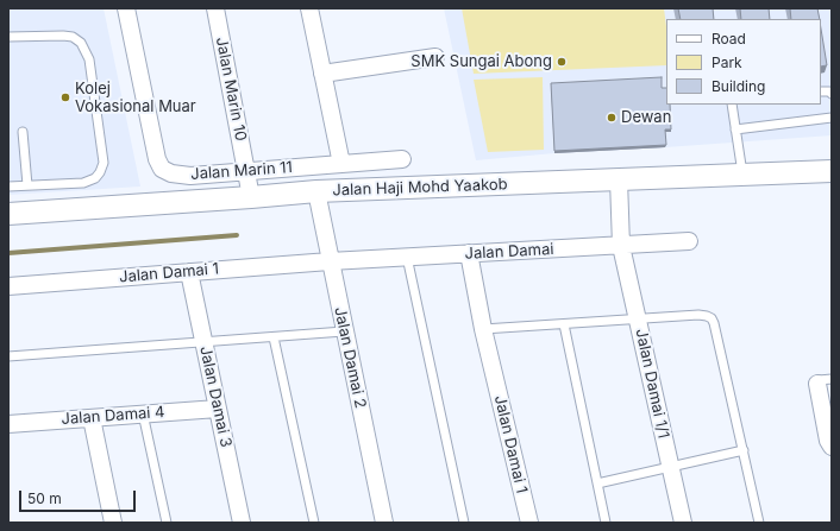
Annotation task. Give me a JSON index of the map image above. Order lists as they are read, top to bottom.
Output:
{
  "streets": {
    "street": [
      "Jalan Marin 10",
      "Jalan Marin 11",
      "Jalan Haji Mohd Yaakob",
      "Jalan Damai",
      "Jalan Damai 1",
      "Jalan Damai 2",
      "Jalan Damai 1/1",
      "Jalan Damai 3",
      "Jalan Damai 4"
    ]
  },
  "crossings": [
    ["Jalan Marin 10", "Jalan Marin 11"],
    ["Jalan Marin 10", "Jalan Haji Mohd Yaakob"],
    ["Jalan Haji Mohd Yaakob", "Jalan Damai 2"],
    ["Jalan Haji Mohd Yaakob", "Jalan Damai 1/1"],
    ["Jalan Damai", "Jalan Damai 1"],
    ["Jalan Damai", "Jalan Damai 2"],
    ["Jalan Damai", "Jalan Damai 1/1"],
    ["Jalan Damai 1", "Jalan Damai 2"],
    ["Jalan Damai 1", "Jalan Damai 3"],
    ["Jalan Damai 3", "Jalan Damai 4"]
  ],
  "places": ["SMK Sungai Abong", "Kolej Vokasional Muar", "Dewan"],
  "legend": ["Road", "Park", "Building"],
  "scale_bar": "50 m"
}
